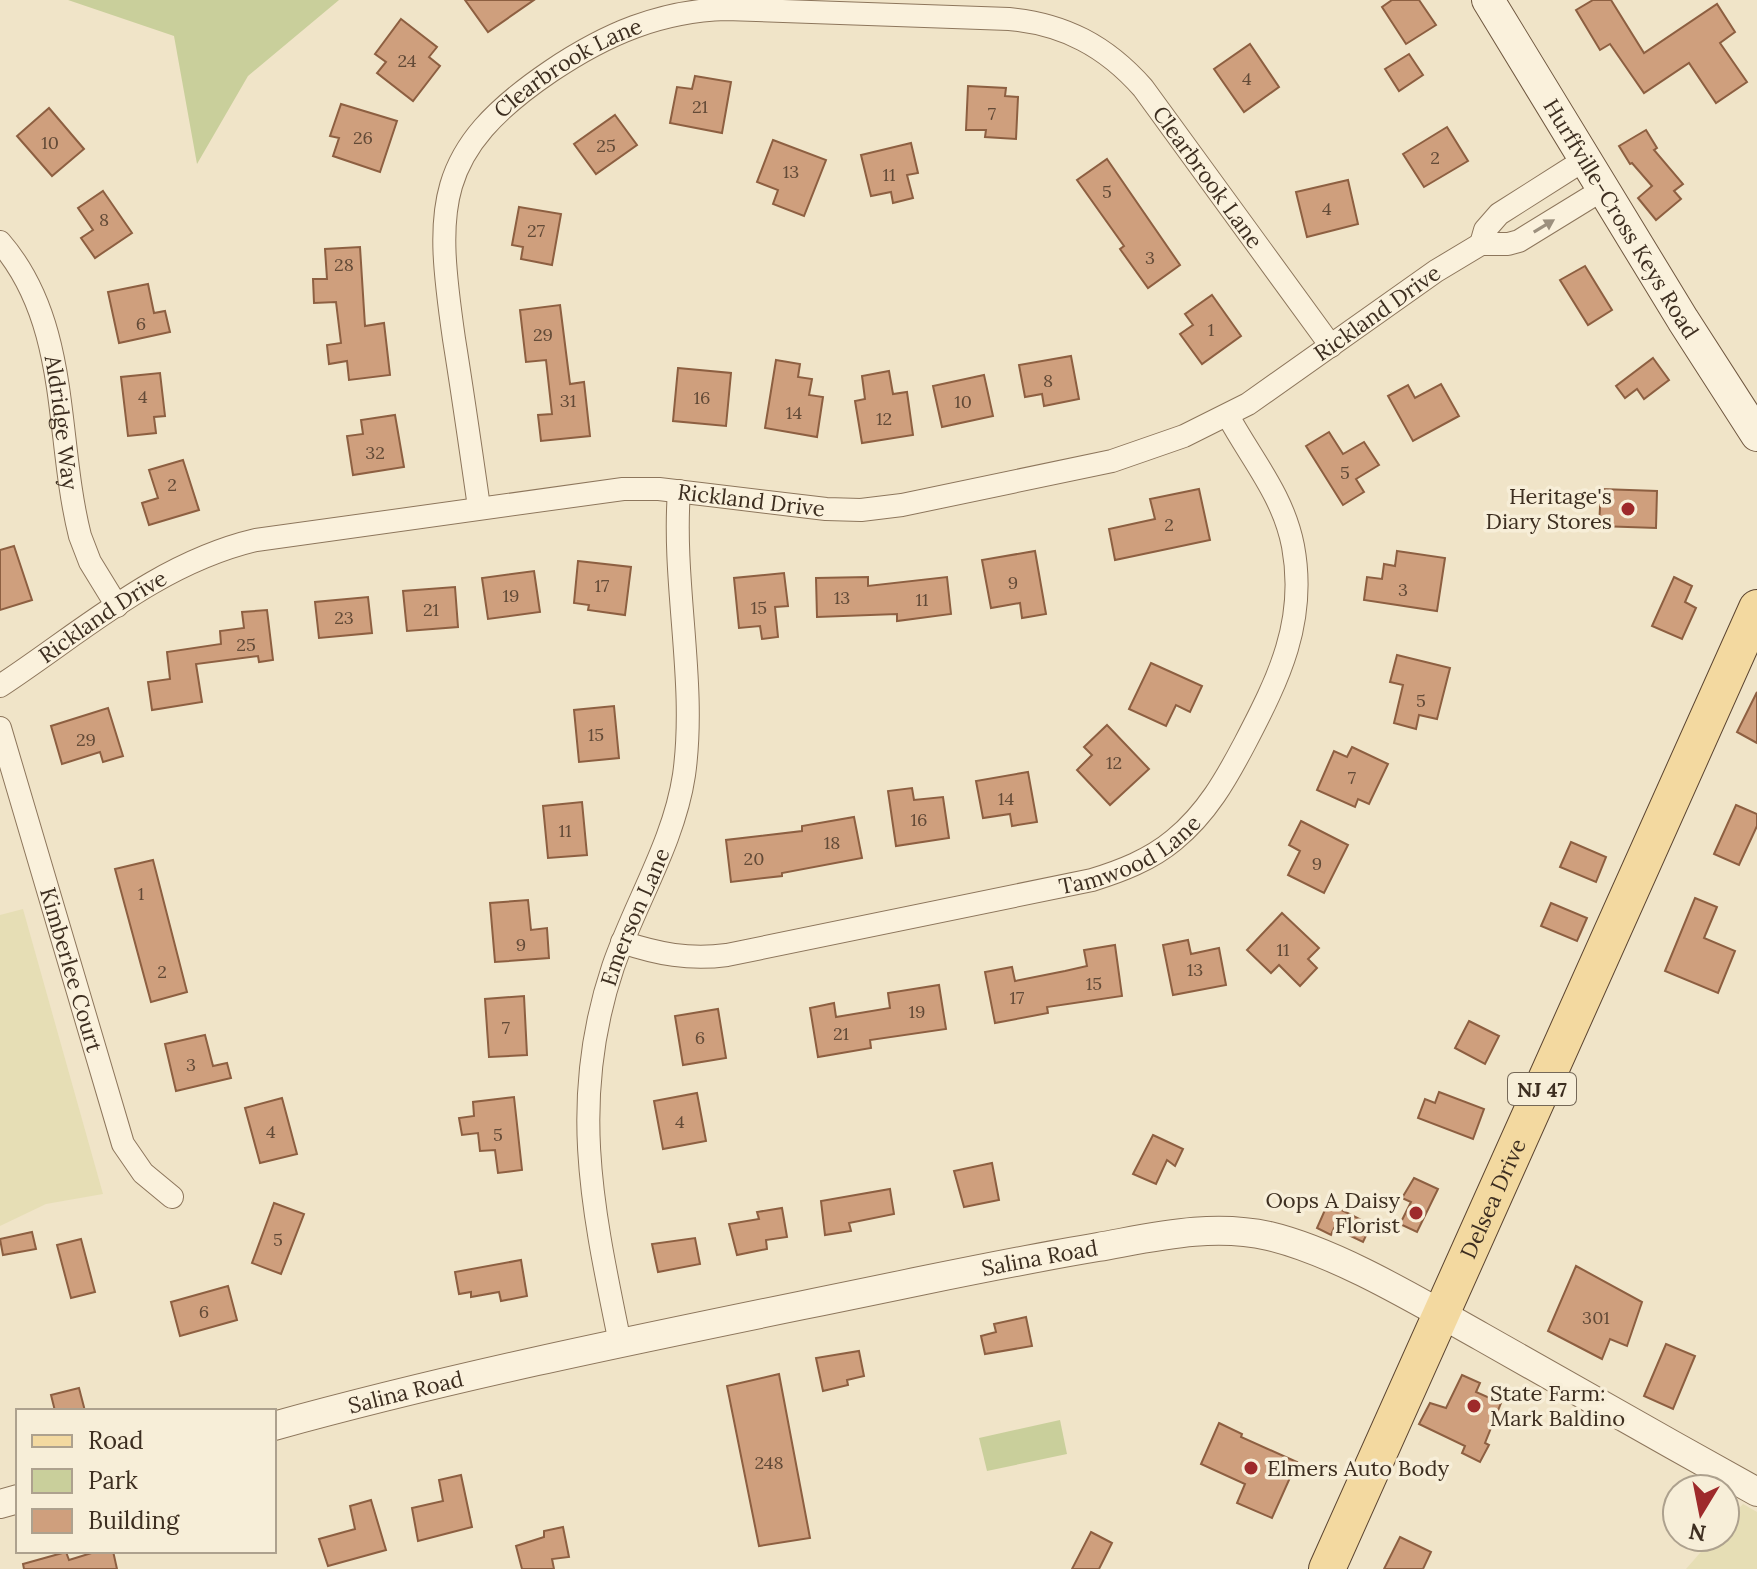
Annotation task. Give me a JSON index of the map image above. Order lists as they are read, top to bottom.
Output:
{
  "streets": {
    "main road": ["Hurffville-Cross Keys Road", "NJ 47", "Delsea Drive"],
    "street": [
      "Clearbrook Lane",
      "Rickland Drive",
      "Aldridge Way",
      "Tamwood Lane",
      "Emerson Lane",
      "Kimberlee Court",
      "Salina Road"
    ]
  },
  "crossings": [
    ["Clearbrook Lane", "Rickland Drive"],
    ["Hurffville-Cross Keys Road", "Rickland Drive"],
    ["Rickland Drive", "Aldridge Way"],
    ["Rickland Drive", "Tamwood Lane"],
    ["Rickland Drive", "Emerson Lane"],
    ["Tamwood Lane", "Emerson Lane"],
    ["Emerson Lane", "Salina Road"],
    ["Delsea Drive", "Salina Road"]
  ],
  "places": [
    "Heritage's Diary Stores",
    "Oops A Daisy Florist",
    "State Farm: Mark Baldino",
    "Elmers Auto Body"
  ],
  "house_numbers": [
    "24",
    "4",
    "21",
    "7",
    "26",
    "10",
    "25",
    "2",
    "13",
    "11",
    "5",
    "4",
    "8",
    "27",
    "3",
    "28",
    "6",
    "1",
    "29",
    "8",
    "4",
    "16",
    "31",
    "10",
    "14",
    "12",
    "32",
    "5",
    "2",
    "2",
    "9",
    "17",
    "3",
    "19",
    "13",
    "11",
    "15",
    "21",
    "23",
    "25",
    "5",
    "15",
    "29",
    "12",
    "7",
    "14",
    "16",
    "11",
    "18",
    "20",
    "9",
    "1",
    "9",
    "11",
    "13",
    "2",
    "15",
    "17",
    "19",
    "7",
    "21",
    "6",
    "3",
    "4",
    "4",
    "5",
    "5",
    "6",
    "301",
    "248"
  ],
  "legend": ["Road", "Park", "Building"],
  "north": "bottom"
}
